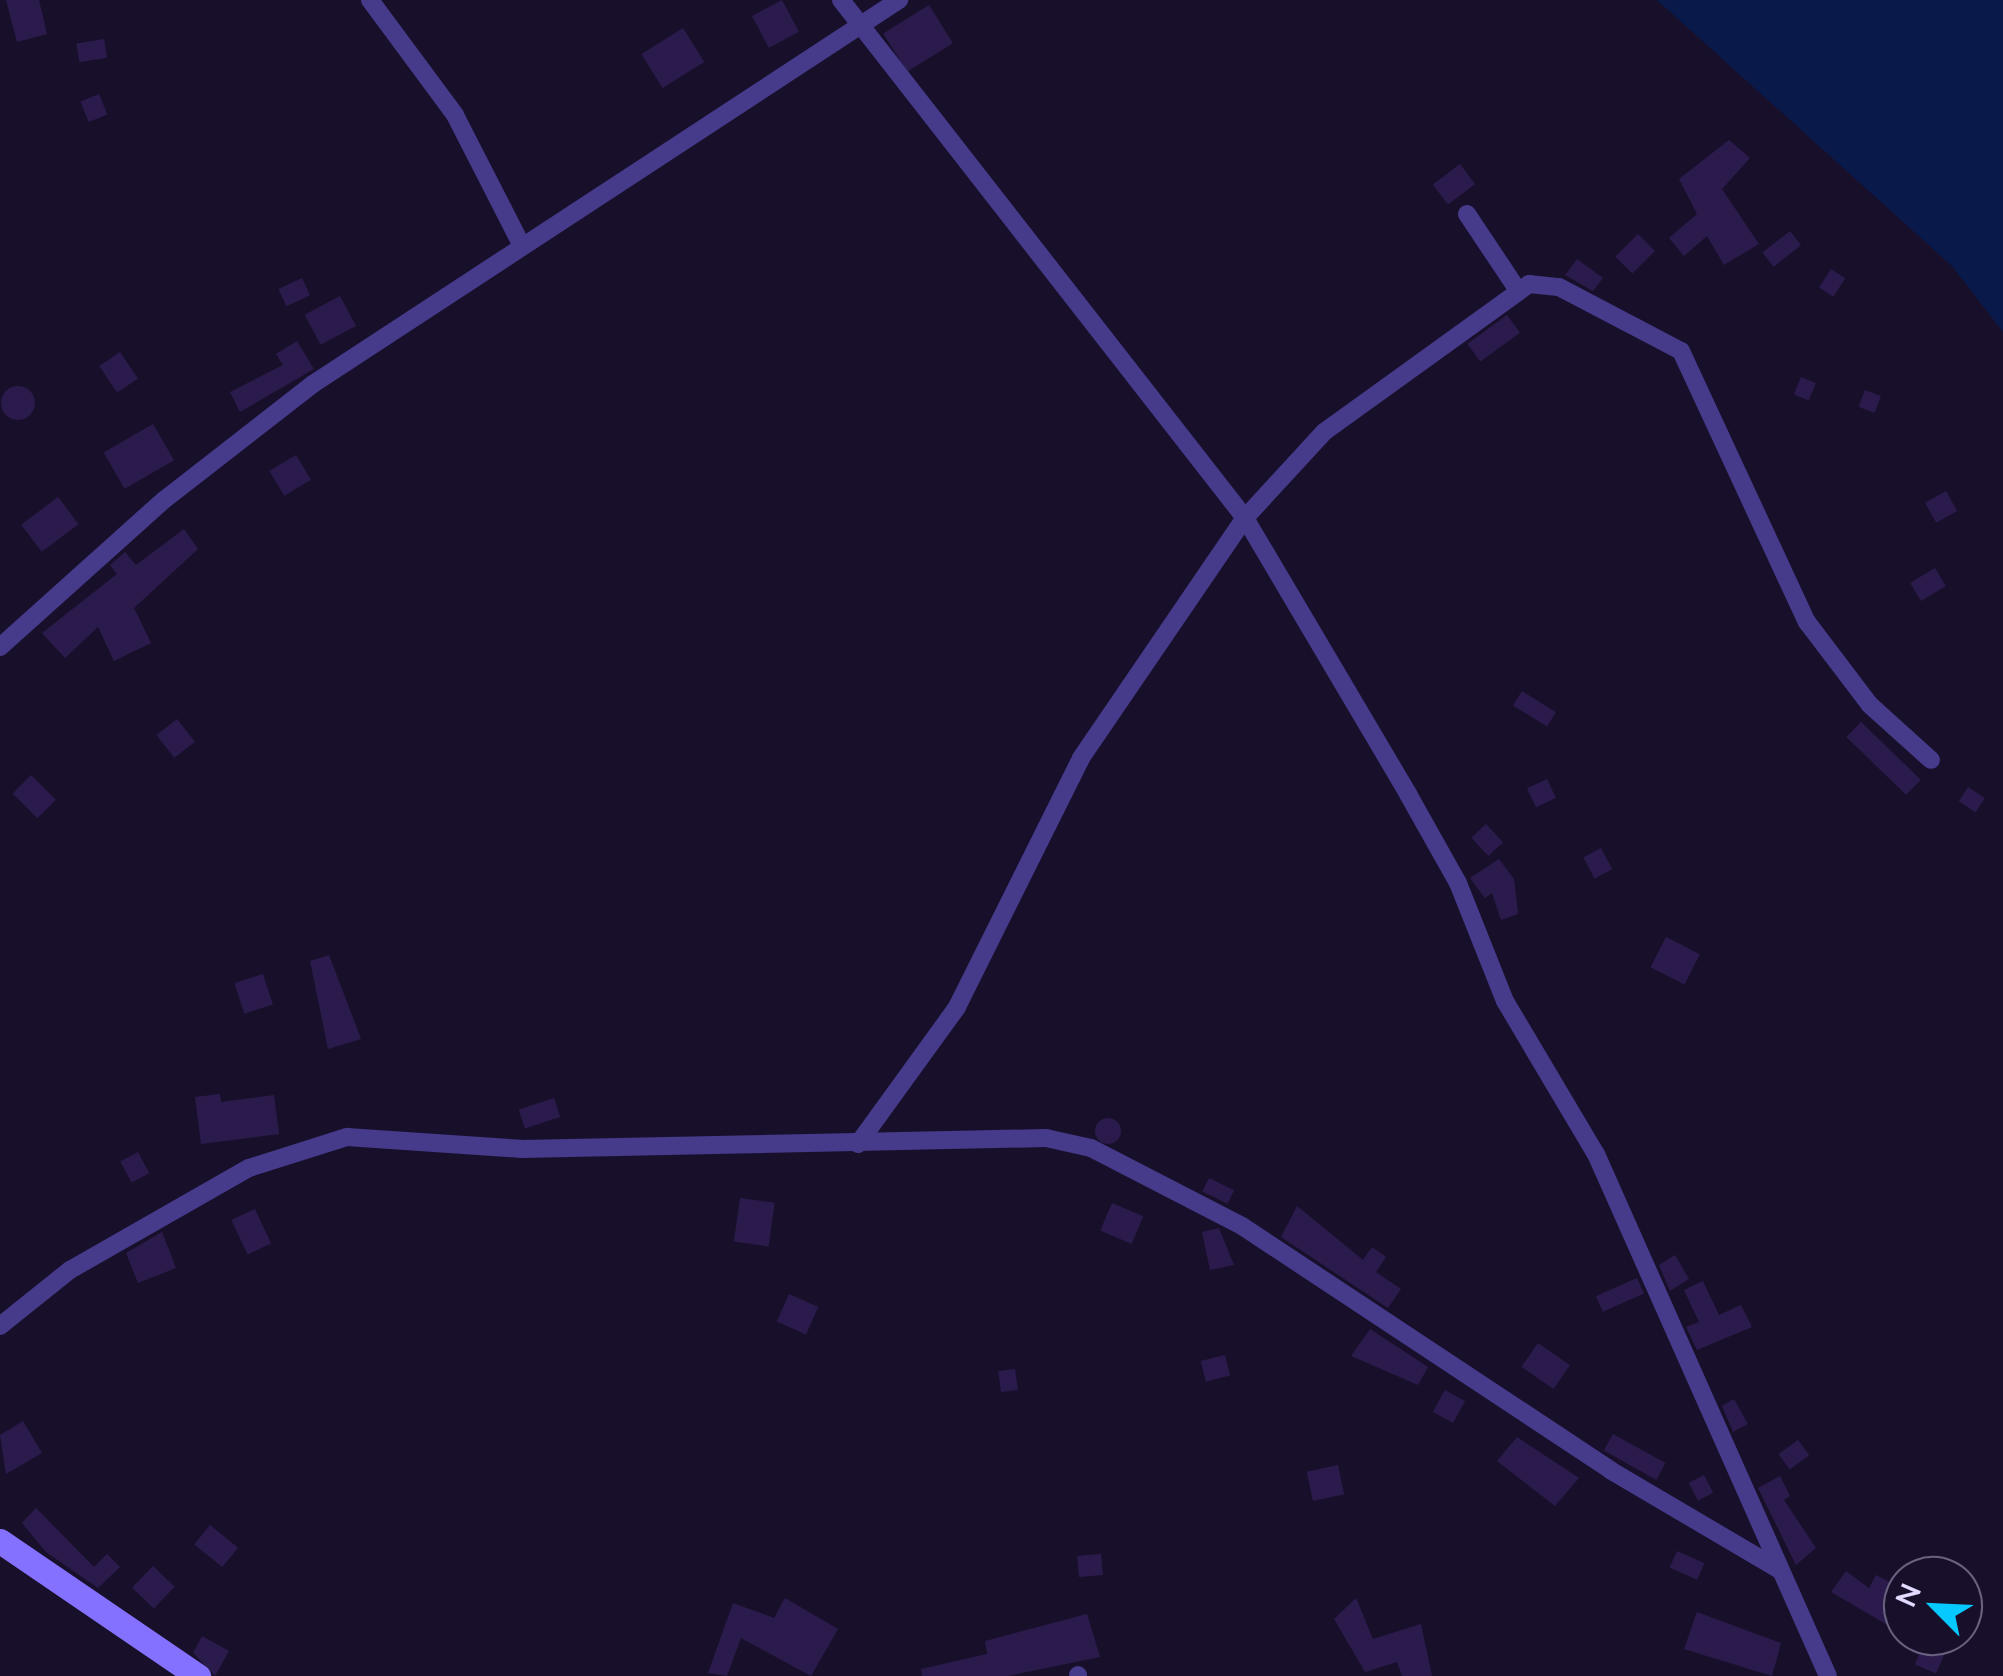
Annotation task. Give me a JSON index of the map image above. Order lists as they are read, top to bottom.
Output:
{
  "north": "top left"
}
